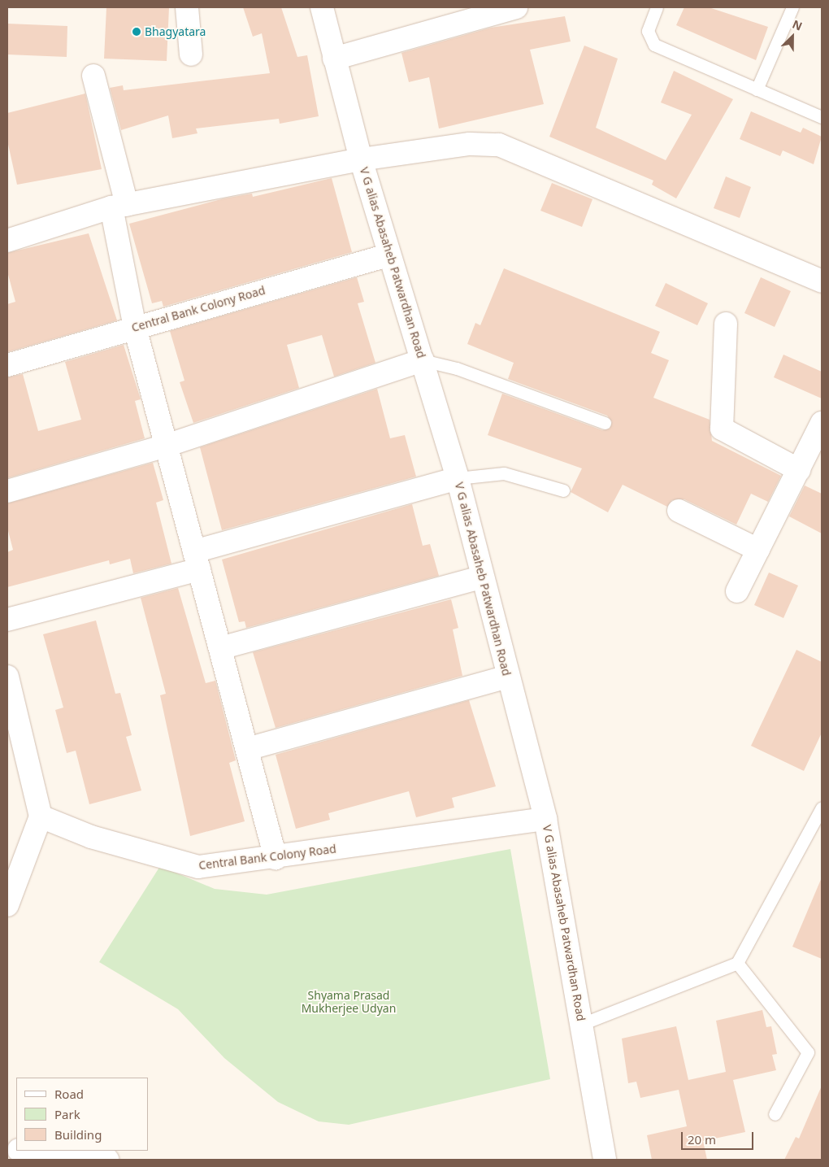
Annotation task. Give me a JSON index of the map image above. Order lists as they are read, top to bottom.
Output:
{
  "streets": {
    "street": ["V G alias Abasaheb Patwardhan Road", "Central Bank Colony Road"]
  },
  "crossings": [
    ["V G alias Abasaheb Patwardhan Road", "Central Bank Colony Road"]
  ],
  "parks": ["Shyama Prasad Mukherjee Udyan"],
  "places": ["Bhagyatara"],
  "legend": ["Road", "Park", "Building"],
  "scale_bar": "20 m",
  "north": "top right"
}
